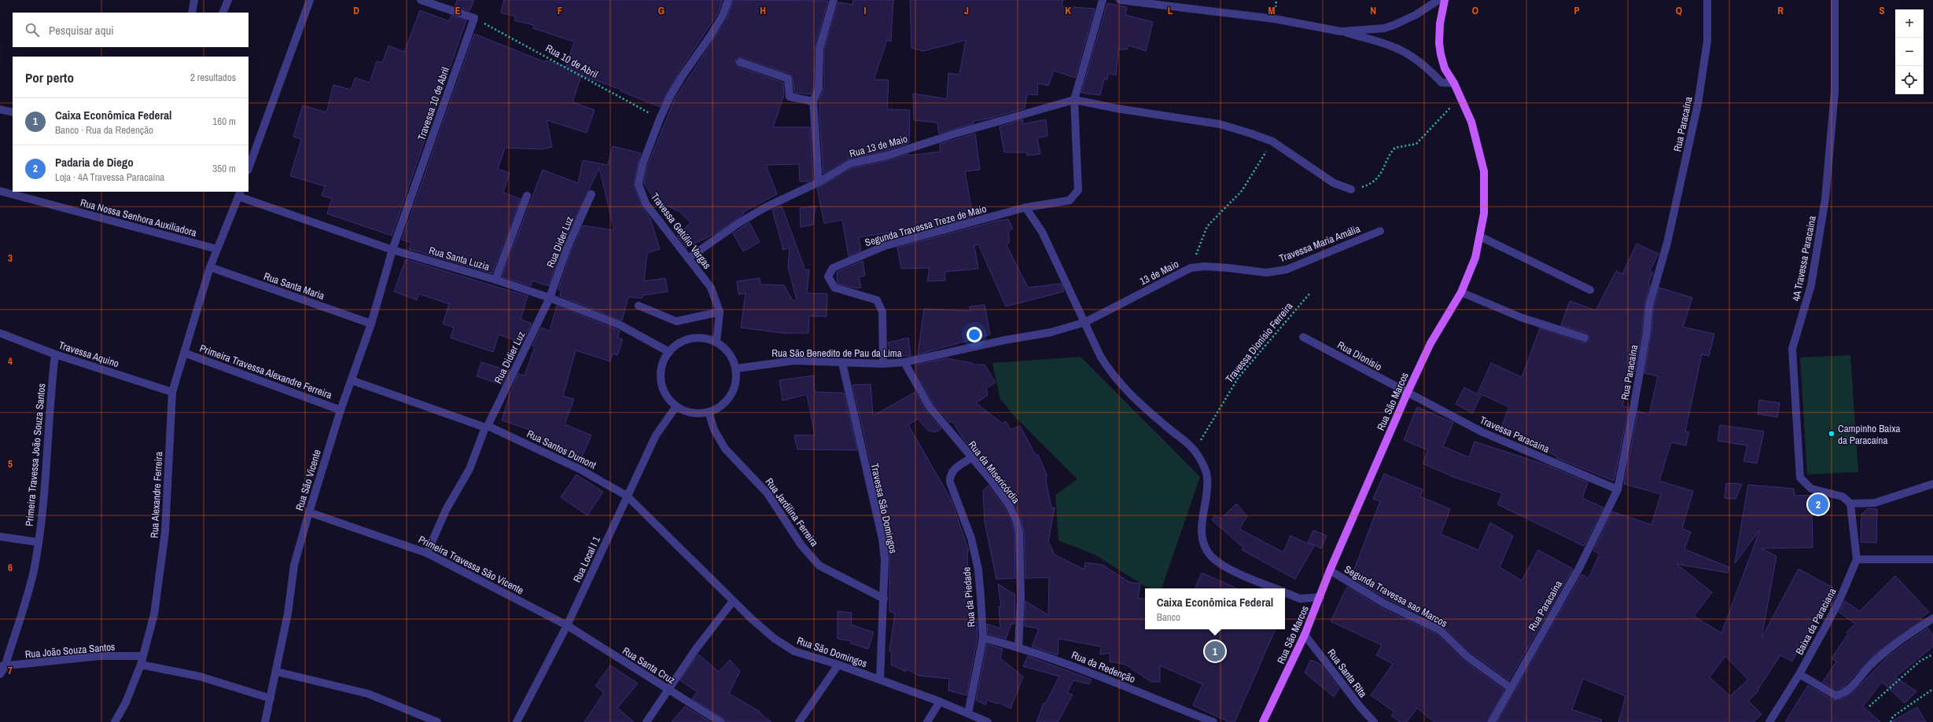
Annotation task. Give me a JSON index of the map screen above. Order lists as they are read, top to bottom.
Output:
{
  "streets": {
    "main road": ["Rua São Marcos"],
    "street": [
      "Travessa 10 de Abril",
      "Rua Paracaína",
      "Rua 13 de Maio",
      "Rua Nossa Senhora Auxiliadora",
      "Segunda Travessa Treze de Maio",
      "Travessa Getúlio Vargas",
      "Rua Dider Luz",
      "Travessa Maria Amália",
      "Rua Santa Luzia",
      "4A Travessa Paracaina",
      "13 de Maio",
      "Rua Santa Maria",
      "Rua São Benedito de Pau da Lima",
      "Travessa Aquino",
      "Rua Dionisio",
      "Rua Didier Luz",
      "Primeira Travessa Alexandre Ferreira",
      "Travessa Paracaina",
      "Rua Santos Dumont",
      "Primeira Travessa João Souza Santos",
      "Rua da Misericórdia",
      "Rua São Vicente",
      "Rua Alexandre Ferreira",
      "Travessa São Domingos",
      "Rua Jardilina Ferreira",
      "Rua Local I 1",
      "Primeira Travessa São Vicente",
      "Segunda Travessa sao Marcos",
      "Rua da Piedade",
      "Baixa da Paraciana",
      "Rua João Souza Santos",
      "Rua São Domingos",
      "Rua Santa Cruz",
      "Rua da Redenção",
      "Rua Santa RIta"
    ],
    "path": ["Rua 10 de Abril", "Travessa Dionísio Ferreira"]
  },
  "crossings": [
    ["Rua 10 de Abril", "Travessa 10 de Abril"],
    ["Rua 10 de Abril", "Travessa Getúlio Vargas"],
    ["Travessa 10 de Abril", "Rua Santa Luzia"],
    ["Travessa 10 de Abril", "Rua São Vicente"],
    ["Rua Paracaína", "Travessa Paracaina"],
    ["Rua Paracaína", "Segunda Travessa sao Marcos"],
    ["Rua 13 de Maio", "Travessa Getúlio Vargas"],
    ["Rua 13 de Maio", "13 de Maio"],
    ["Rua Nossa Senhora Auxiliadora", "Rua Alexandre Ferreira"],
    ["Segunda Travessa Treze de Maio", "Rua São Benedito de Pau da Lima"],
    ["Travessa Getúlio Vargas", "Rua Santa Luzia"],
    ["Travessa Getúlio Vargas", "Rua São Benedito de Pau da Lima"],
    ["Travessa Getúlio Vargas", "Rua Jardilina Ferreira"],
    ["Travessa Getúlio Vargas", "Rua Local I 1"],
    ["Rua Dider Luz", "Rua Santa Luzia"],
    ["Rua Dider Luz", "Rua Didier Luz"],
    ["Travessa Maria Amália", "13 de Maio"],
    ["Rua Santa Luzia", "Rua São Benedito de Pau da Lima"],
    ["Rua Santa Luzia", "Rua Didier Luz"],
    ["Rua Santa Luzia", "Rua São Vicente"],
    ["Rua Santa Luzia", "Rua Alexandre Ferreira"],
    ["Rua Santa Luzia", "Rua Jardilina Ferreira"],
    ["Rua Santa Luzia", "Rua Local I 1"],
    ["4A Travessa Paracaina", "Baixa da Paraciana"],
    ["13 de Maio", "Rua São Benedito de Pau da Lima"],
    ["Rua Santa Maria", "Rua São Vicente"],
    ["Rua Santa Maria", "Rua Alexandre Ferreira"],
    ["Rua São Benedito de Pau da Lima", "Rua da Misericórdia"],
    ["Rua São Benedito de Pau da Lima", "Travessa São Domingos"],
    ["Rua São Benedito de Pau da Lima", "Rua Jardilina Ferreira"],
    ["Rua São Benedito de Pau da Lima", "Rua Local I 1"],
    ["Travessa Aquino", "Primeira Travessa João Souza Santos"],
    ["Travessa Aquino", "Rua Alexandre Ferreira"],
    ["Rua Dionisio", "Rua São Marcos"],
    ["Rua Dionisio", "Travessa Paracaina"],
    ["Rua Didier Luz", "Rua Santos Dumont"],
    ["Rua Didier Luz", "Primeira Travessa São Vicente"],
    ["Primeira Travessa Alexandre Ferreira", "Rua São Vicente"],
    ["Primeira Travessa Alexandre Ferreira", "Rua Alexandre Ferreira"],
    ["Rua São Marcos", "Travessa Paracaina"],
    ["Rua São Marcos", "Segunda Travessa sao Marcos"],
    ["Rua São Marcos", "Rua Santa RIta"],
    ["Rua Santos Dumont", "Rua Local I 1"],
    ["Rua Santos Dumont", "Rua São Domingos"],
    ["Primeira Travessa João Souza Santos", "Rua João Souza Santos"],
    ["Rua da Misericórdia", "Rua da Piedade"],
    ["Rua da Misericórdia", "Rua da Redenção"],
    ["Rua São Vicente", "Primeira Travessa São Vicente"],
    ["Rua Alexandre Ferreira", "Rua João Souza Santos"],
    ["Travessa São Domingos", "Rua Jardilina Ferreira"],
    ["Travessa São Domingos", "Rua São Domingos"],
    ["Rua Jardilina Ferreira", "Rua Local I 1"],
    ["Rua Local I 1", "Primeira Travessa São Vicente"],
    ["Rua Local I 1", "Rua São Domingos"],
    ["Rua Local I 1", "Rua Santa Cruz"],
    ["Primeira Travessa São Vicente", "Rua Santa Cruz"],
    ["Rua da Piedade", "Rua São Domingos"],
    ["Rua da Piedade", "Rua da Redenção"]
  ],
  "places": ["Campinho Baixa da Paracaína"],
  "page": {
    "map_buttons": ["+", "−"],
    "search": "Pesquisar aqui",
    "heading": ["Por perto", "2 resultados"],
    "list": [
      {
        "mark": "1",
        "name": "Caixa Econômica Federal",
        "note": "Banco · Rua da Redenção",
        "value": "160 m"
      },
      {
        "mark": "2",
        "name": "Padaria de Diego",
        "note": "Loja · 4A Travessa Paracaina",
        "value": "350 m"
      }
    ],
    "pins": ["2", "1"],
    "popup": ["Caixa Econômica Federal", "Banco"]
  },
  "grid": {
    "columns": [
      "D",
      "E",
      "F",
      "G",
      "H",
      "I",
      "J",
      "K",
      "L",
      "M",
      "N",
      "O",
      "P",
      "Q",
      "R",
      "S"
    ],
    "rows": [
      "3",
      "4",
      "5",
      "6",
      "7"
    ]
  }
}
